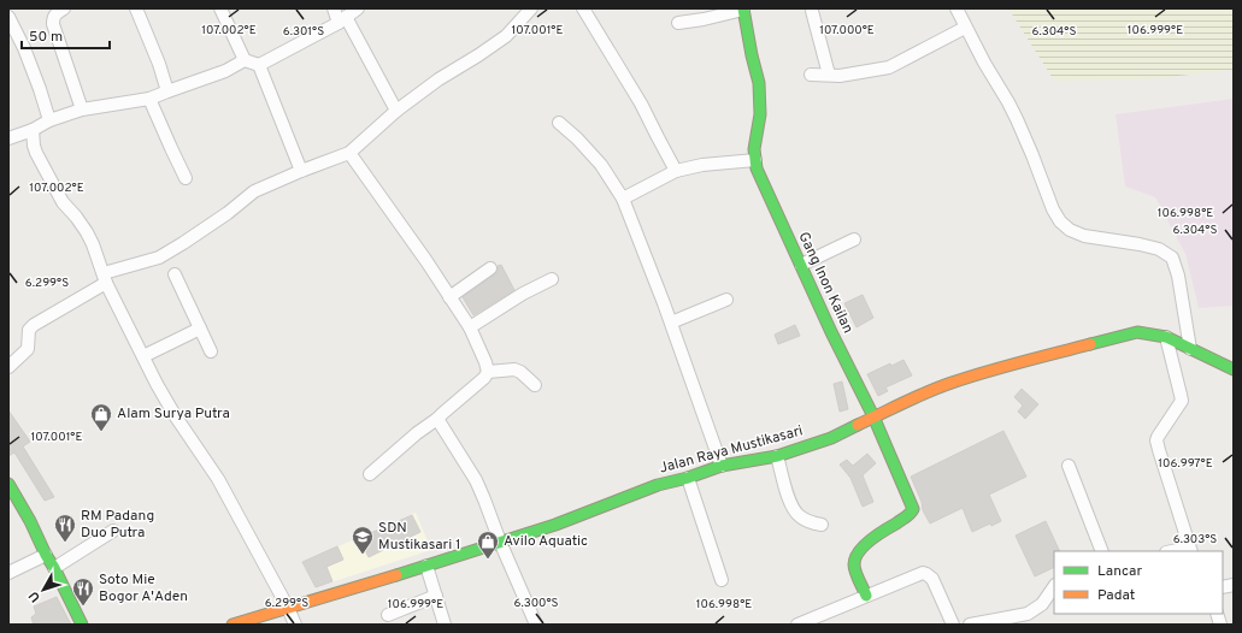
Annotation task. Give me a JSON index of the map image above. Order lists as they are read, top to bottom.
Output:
{
  "streets": {
    "main road": ["Gang Inon Kailan", "Jalan Raya Mustikasari"]
  },
  "crossings": [
    ["Gang Inon Kailan", "Jalan Raya Mustikasari"]
  ],
  "places": {
    "shop": ["Alam Surya Putra", "Avilo Aquatic"],
    "restaurant": ["RM Padang Duo Putra", "Soto Mie Bogor A'Aden"],
    "school or university": ["SDN Mustikasari 1"]
  },
  "legend": ["Lancar", "Padat"],
  "scale_bar": "50 m",
  "north": "bottom left",
  "coordinates": [
    "107.002°E",
    "107.001°E",
    "107.000°E",
    "106.999°E",
    "6.301°S",
    "6.304°S",
    "106.998°E",
    "6.299°S",
    "106.997°E",
    "6.303°S",
    "6.300°S"
  ]
}
